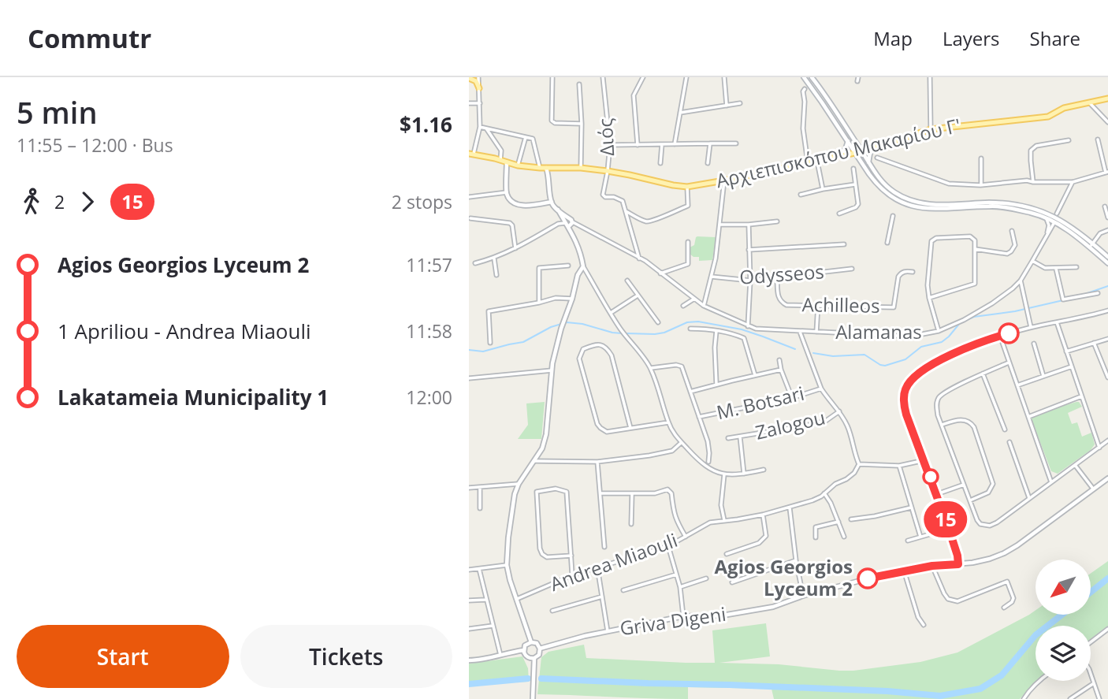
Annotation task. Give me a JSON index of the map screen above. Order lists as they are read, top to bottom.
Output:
{
  "streets": {
    "main road": ["Αρχιεπισκόπου Μακαρίου Γ'"],
    "street": [
      "Διός",
      "Odysseos",
      "Achilleos",
      "Alamanas",
      "M. Botsari",
      "Zalogou",
      "Andrea Miaouli",
      "Griva Digeni"
    ]
  },
  "crossings": [
    ["Διός", "Αρχιεπισκόπου Μακαρίου Γ'"],
    ["Odysseos", "Achilleos"]
  ],
  "places": ["Agios Georgios Lyceum 2"],
  "lines": ["bus line 15"],
  "north": "bottom left",
  "page": {
    "header": "Commutr",
    "nav": ["Map", "Layers", "Share"],
    "heading": ["5 min", "11:55 – 12:00 · Bus", "$1.16"],
    "on_map": "15",
    "legs": ["2", "15", "2 stops"],
    "list": [
      {
        "name": "Agios Georgios Lyceum 2",
        "value": "11:57"
      },
      {
        "name": "1 Apriliou - Andrea Miaouli",
        "value": "11:58"
      },
      {
        "name": "Lakatameia Municipality 1",
        "value": "12:00"
      }
    ],
    "buttons": ["Start", "Tickets"]
  }
}
